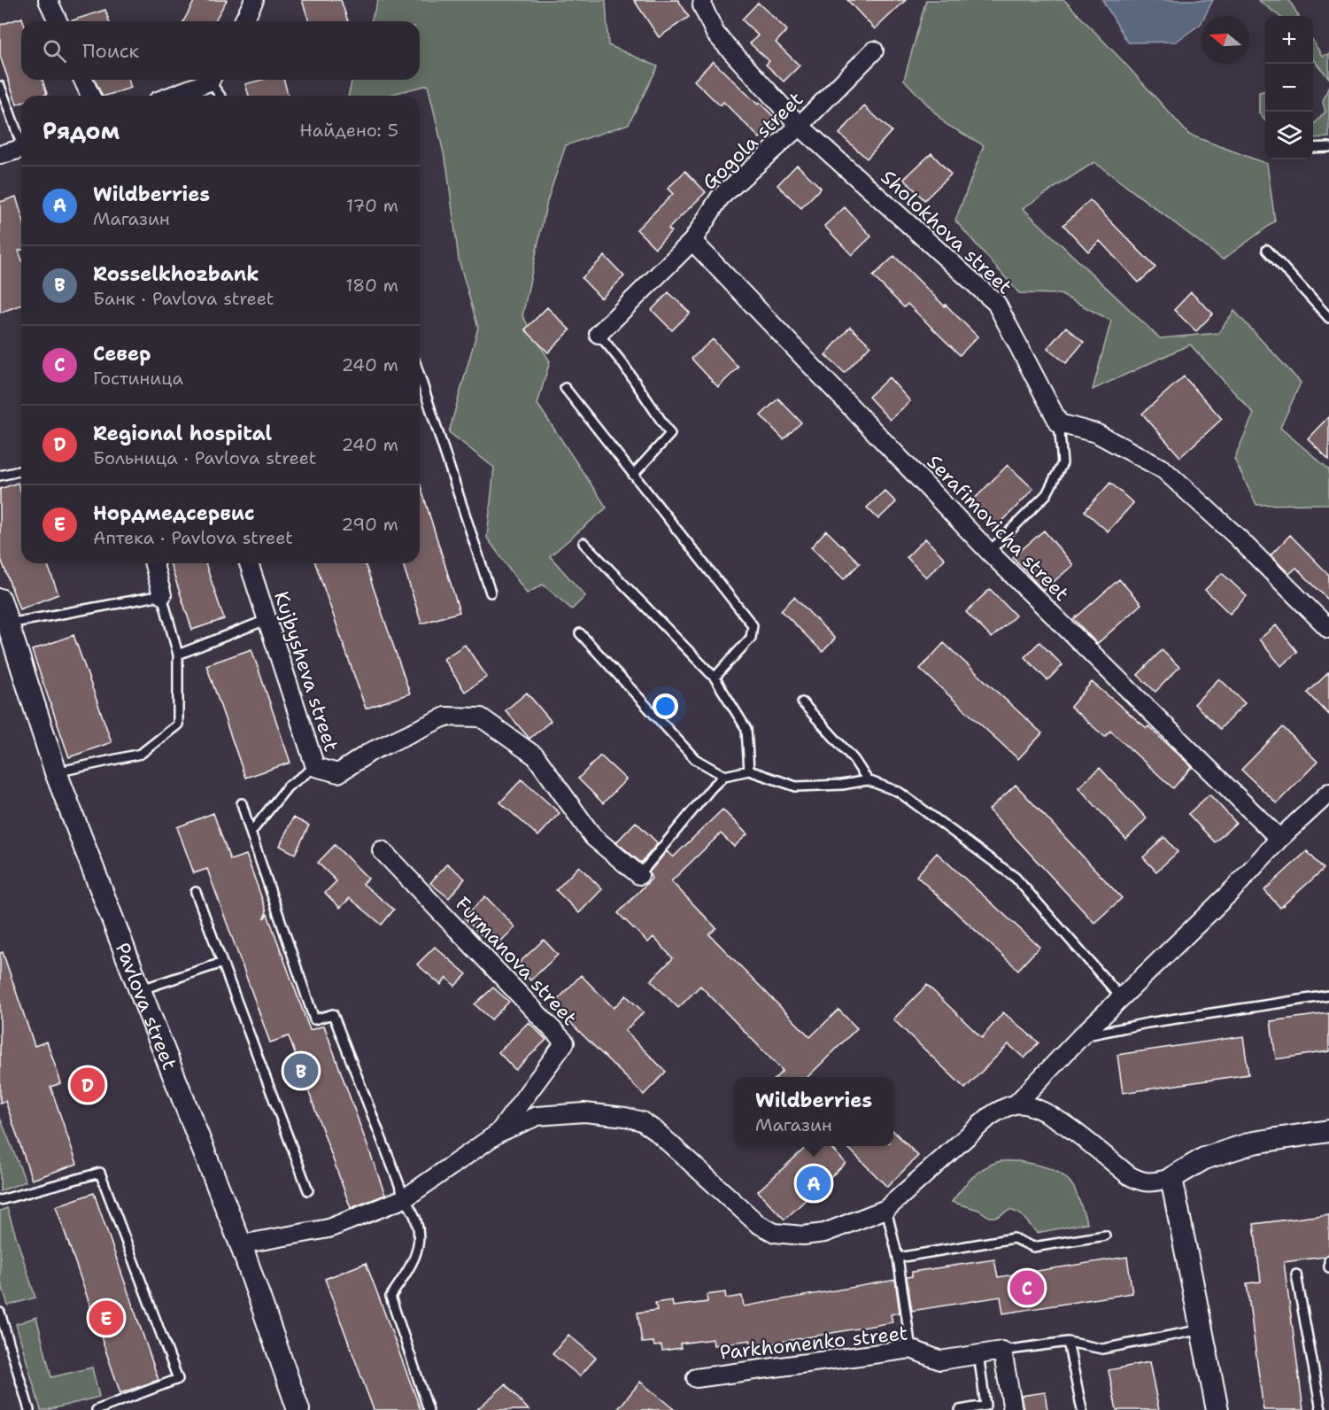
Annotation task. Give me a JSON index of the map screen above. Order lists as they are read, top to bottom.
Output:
{
  "streets": {
    "street": [
      "Gogola street",
      "Sholokhova street",
      "Serafimovicha street",
      "Kujbysheva street",
      "Furmanova street",
      "Pavlova street",
      "Parkhomenko street"
    ]
  },
  "crossings": [
    ["Gogola street", "Sholokhova street"],
    ["Gogola street", "Serafimovicha street"]
  ],
  "north": "left",
  "page": {
    "map_buttons": ["+", "−"],
    "search": "Поиск",
    "heading": ["Рядом", "Найдено: 5"],
    "list": [
      {
        "mark": "A",
        "name": "Wildberries",
        "note": "Магазин",
        "value": "170 m"
      },
      {
        "mark": "B",
        "name": "Rosselkhozbank",
        "note": "Банк · Pavlova street",
        "value": "180 m"
      },
      {
        "mark": "C",
        "name": "Север",
        "note": "Гостиница",
        "value": "240 m"
      },
      {
        "mark": "D",
        "name": "Regional hospital",
        "note": "Больница · Pavlova street",
        "value": "240 m"
      },
      {
        "mark": "E",
        "name": "Нордмедсервис",
        "note": "Аптека · Pavlova street",
        "value": "290 m"
      }
    ],
    "pins": [
      "B",
      "D",
      "A",
      "C",
      "E"
    ],
    "popup": ["Wildberries", "Магазин"]
  }
}
